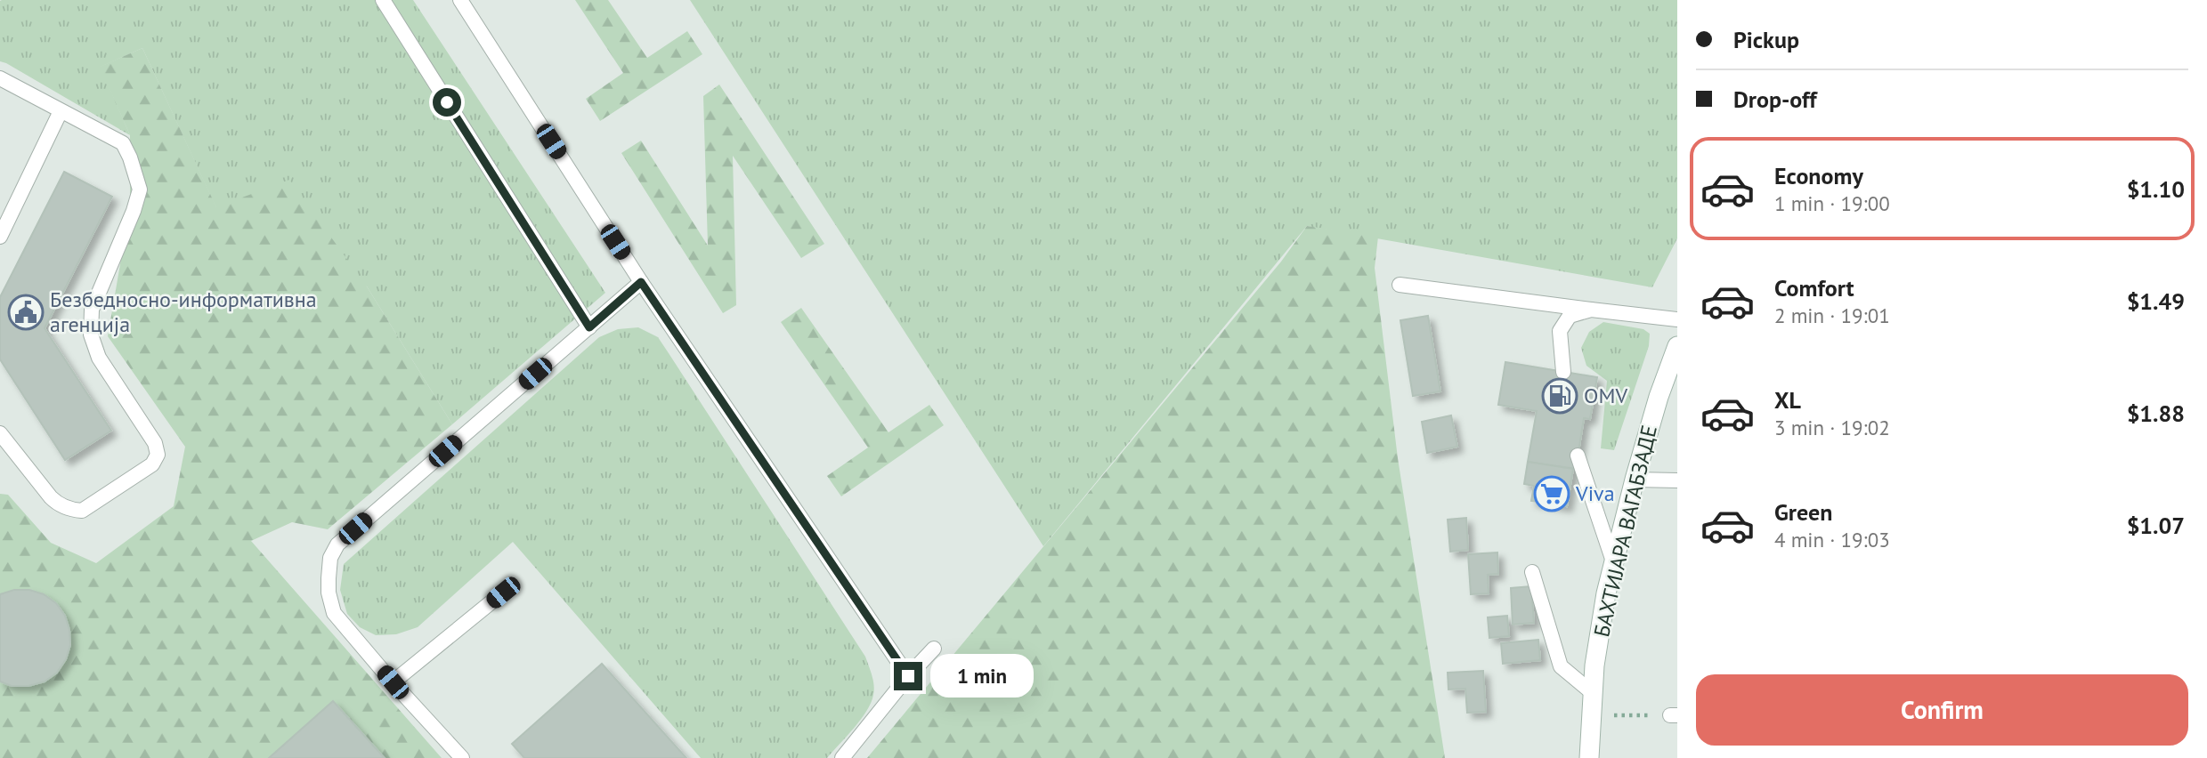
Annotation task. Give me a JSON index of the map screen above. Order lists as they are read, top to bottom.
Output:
{
  "streets": {
    "main road": ["БАХТИЈАРА ВАГАБЗАДЕ"]
  },
  "places": {
    "public building": ["Безбедносно-информативна агенција"],
    "fuel station": ["OMV"],
    "supermarket": ["Viva"]
  },
  "page": {
    "banner": ["Pickup", "Drop-off"],
    "list": [
      {
        "name": "Economy",
        "note": "1 min · 19:00",
        "value": "$1.10"
      },
      {
        "name": "Comfort",
        "note": "2 min · 19:01",
        "value": "$1.49"
      },
      {
        "name": "XL",
        "note": "3 min · 19:02",
        "value": "$1.88"
      },
      {
        "name": "Green",
        "note": "4 min · 19:03",
        "value": "$1.07"
      }
    ],
    "bubble": "1 min",
    "buttons": "Confirm"
  }
}
